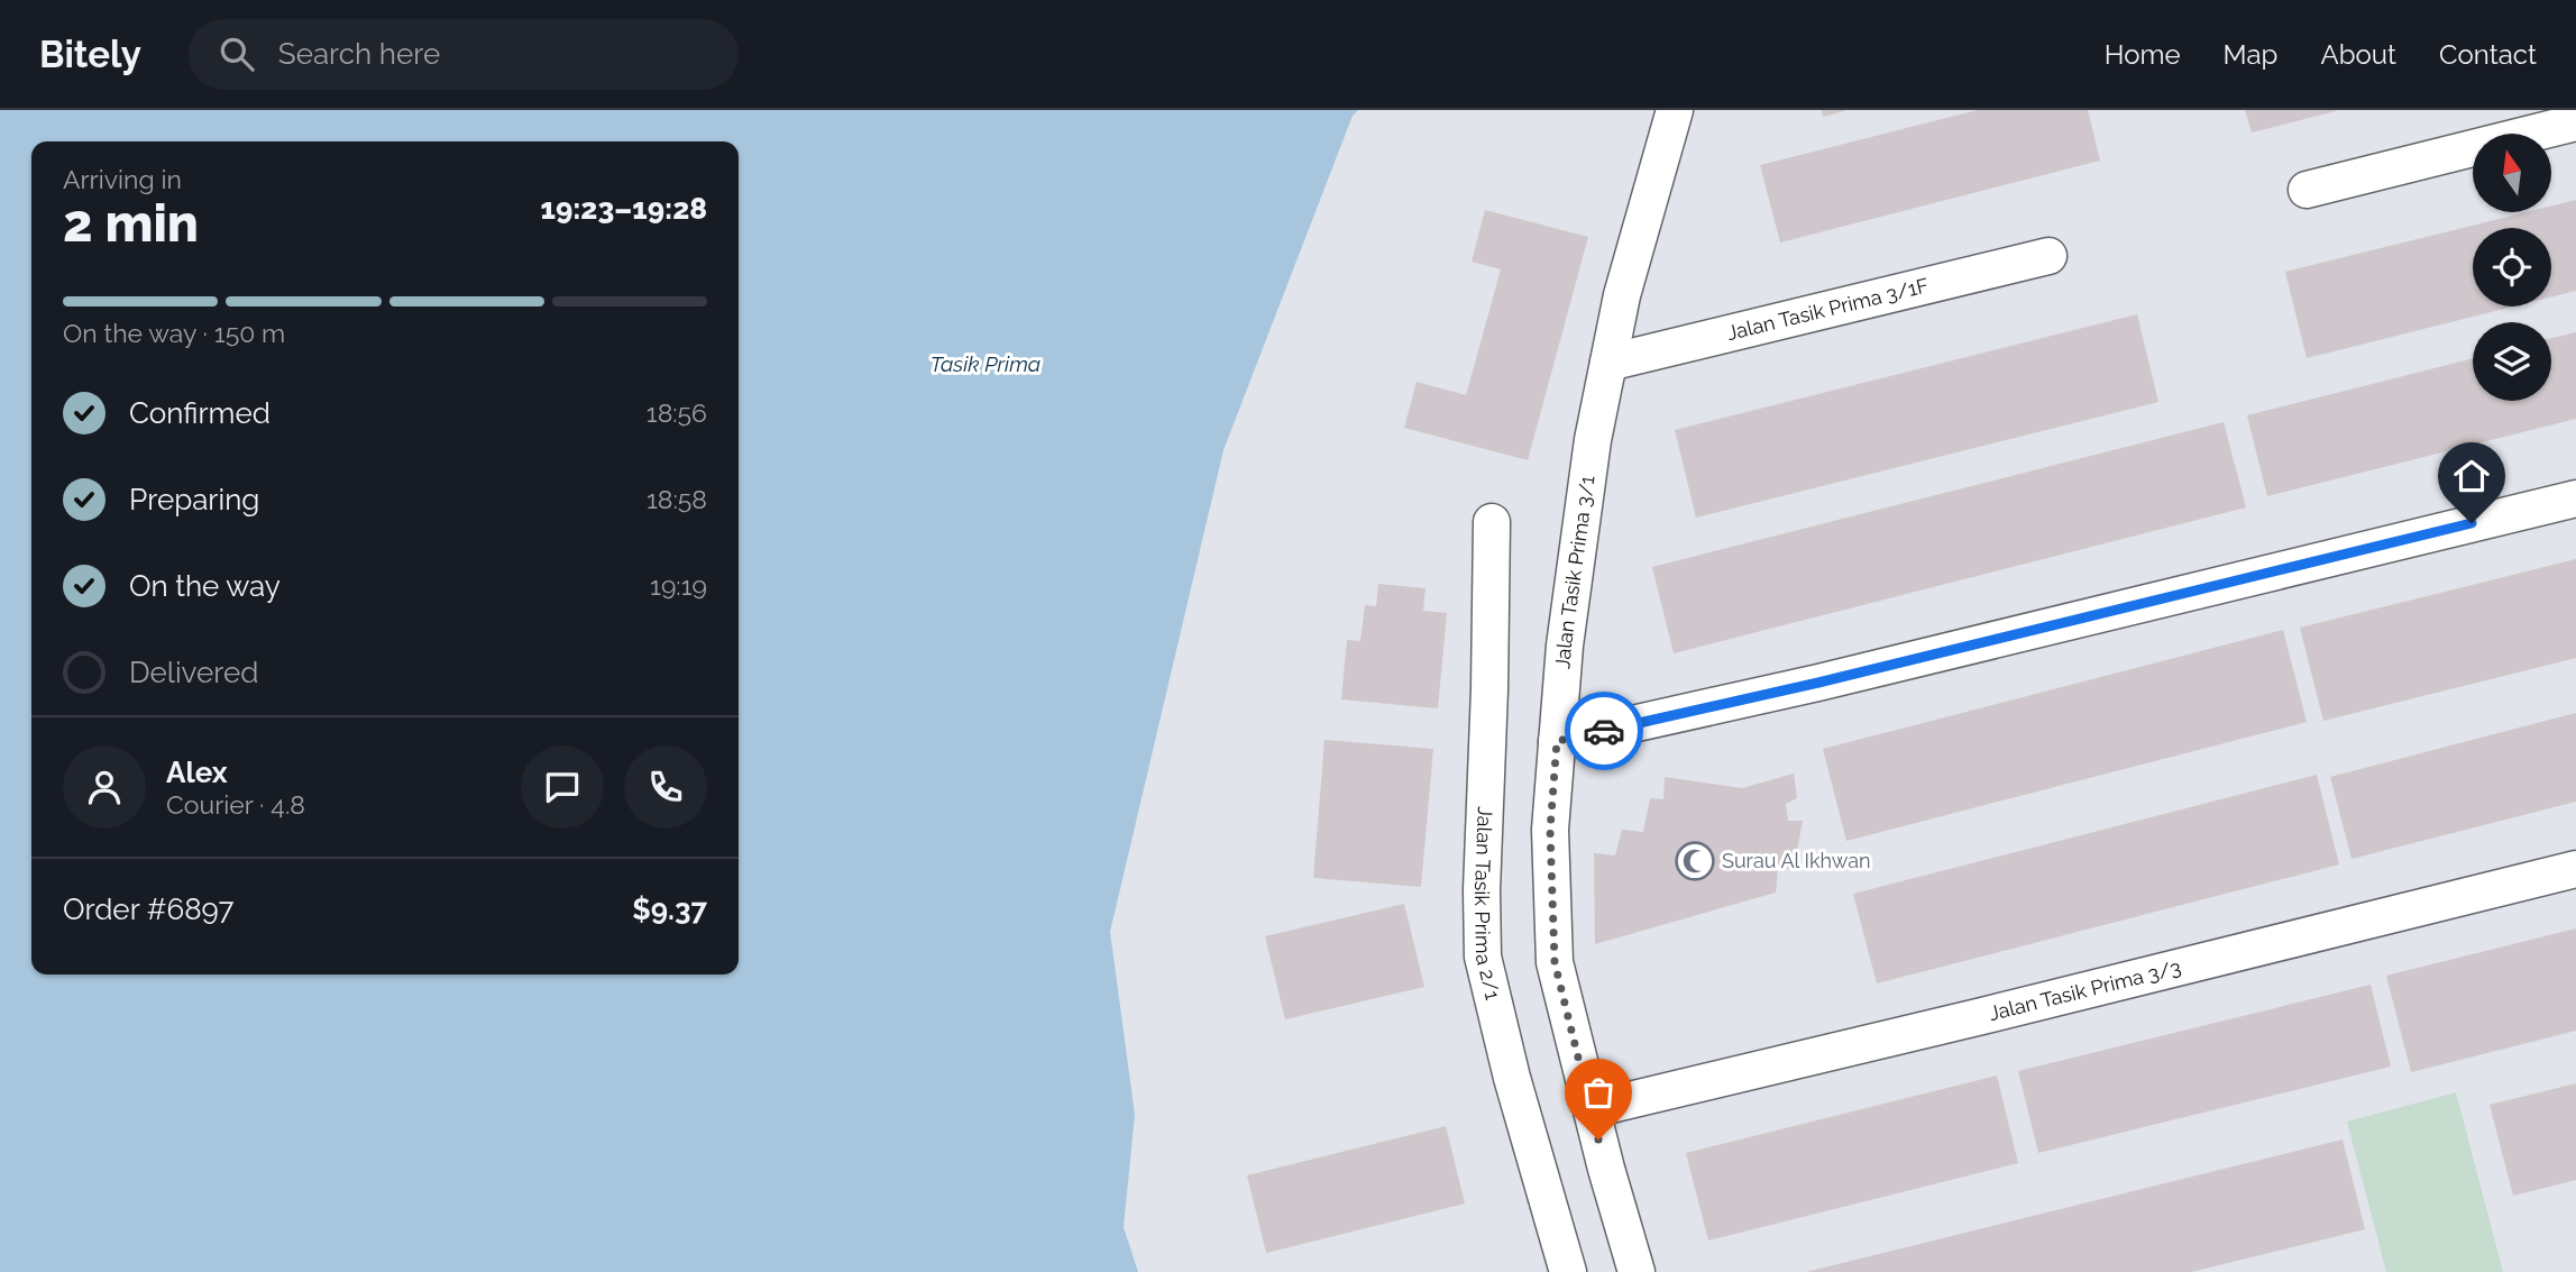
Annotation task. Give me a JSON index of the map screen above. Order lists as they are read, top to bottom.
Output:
{
  "streets": {
    "street": [
      "Jalan Tasik Prima 3/1F",
      "Jalan Tasik Prima 3/1",
      "Jalan Tasik Prima 2/1",
      "Jalan Tasik Prima 3/3"
    ]
  },
  "crossings": [
    ["Jalan Tasik Prima 3/1F", "Jalan Tasik Prima 3/1"],
    ["Jalan Tasik Prima 3/1", "Jalan Tasik Prima 3/3"]
  ],
  "water": ["Tasik Prima"],
  "places": {
    "mosque": ["Surau Al Ikhwan"]
  },
  "north": "top",
  "page": {
    "header": "Bitely",
    "search": "Search here",
    "nav": [
      "Home",
      "Map",
      "About",
      "Contact"
    ],
    "heading": ["2 min", "Arriving in", "19:23–19:28"],
    "panel": [
      "Alex",
      "Courier · 4.8",
      "Order #6897",
      "$9.37"
    ],
    "bar": "On the way · 150 m",
    "list": [
      ["Confirmed", "18:56"],
      ["Preparing", "18:58"],
      ["On the way", "19:19"],
      "Delivered"
    ]
  }
}
